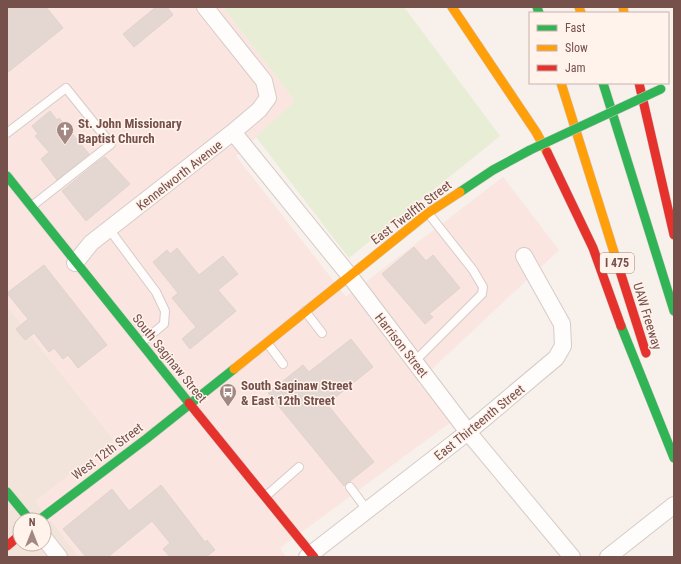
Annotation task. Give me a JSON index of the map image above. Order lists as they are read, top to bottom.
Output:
{
  "streets": {
    "main road": [
      "East Twelfth Street",
      "I 475",
      "UAW Freeway",
      "South Saginaw Street",
      "West 12th Street"
    ],
    "street": ["Kennelworth Avenue", "Harrison Street", "East Thirteenth Street"]
  },
  "crossings": [
    ["Kennelworth Avenue", "Harrison Street"],
    ["Kennelworth Avenue", "South Saginaw Street"],
    ["East Twelfth Street", "Harrison Street"],
    ["East Twelfth Street", "South Saginaw Street"],
    ["East Twelfth Street", "West 12th Street"],
    ["Harrison Street", "East Thirteenth Street"],
    ["South Saginaw Street", "East Thirteenth Street"],
    ["South Saginaw Street", "West 12th Street"]
  ],
  "places": {
    "church": ["St. John Missionary Baptist Church"],
    "bus stop": ["South Saginaw Street & East 12th Street"]
  },
  "legend": ["Fast", "Slow", "Jam"],
  "north": "top"
}
